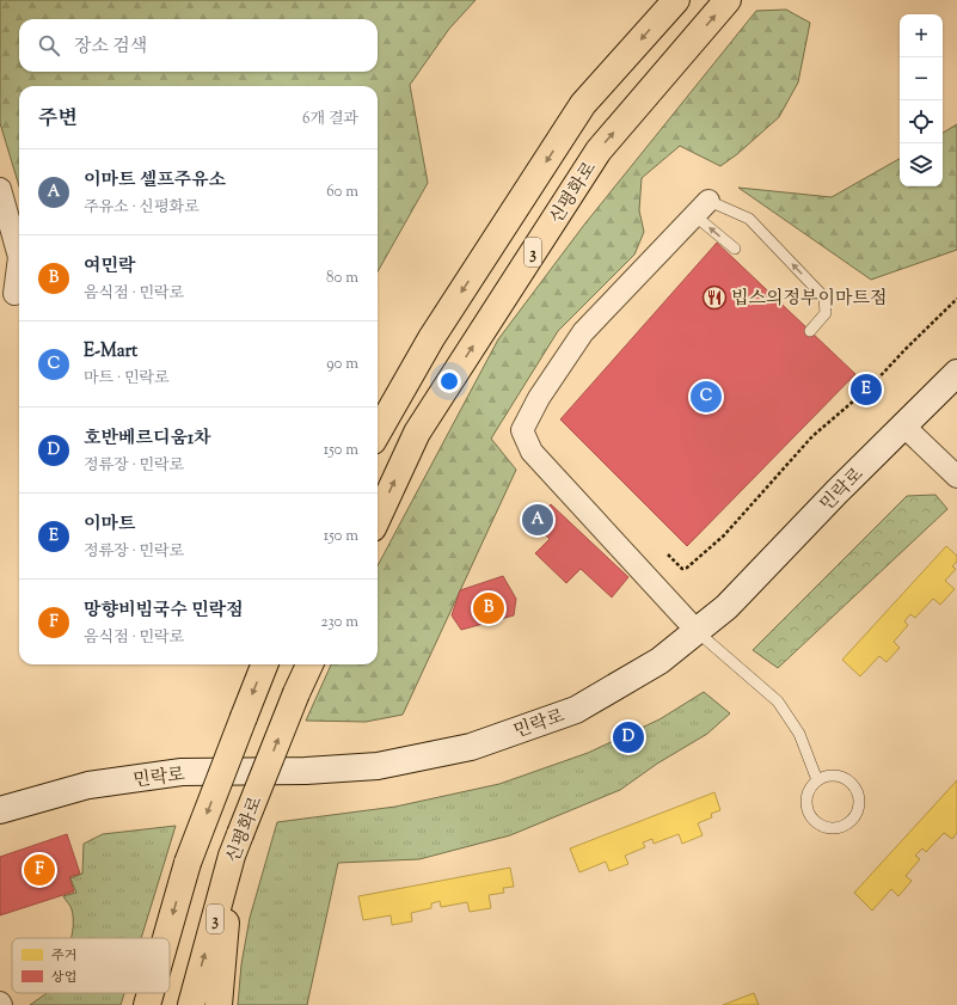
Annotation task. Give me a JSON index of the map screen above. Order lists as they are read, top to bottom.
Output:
{
  "streets": {
    "highway": ["신평화로", "3"],
    "main road": ["민락로"]
  },
  "places": {
    "restaurant": ["빕스의정부이마트점"]
  },
  "legend": ["주거", "상업"],
  "page": {
    "map_buttons": ["+", "−"],
    "search": "장소 검색",
    "heading": ["주변", "6개 결과"],
    "list": [
      {
        "mark": "A",
        "name": "이마트 셀프주유소",
        "note": "주유소 · 신평화로",
        "value": "60 m"
      },
      {
        "mark": "B",
        "name": "여민락",
        "note": "음식점 · 민락로",
        "value": "80 m"
      },
      {
        "mark": "C",
        "name": "E-Mart",
        "note": "마트 · 민락로",
        "value": "90 m"
      },
      {
        "mark": "D",
        "name": "호반베르디움1차",
        "note": "정류장 · 민락로",
        "value": "150 m"
      },
      {
        "mark": "E",
        "name": "이마트",
        "note": "정류장 · 민락로",
        "value": "150 m"
      },
      {
        "mark": "F",
        "name": "망향비빔국수 민락점",
        "note": "음식점 · 민락로",
        "value": "230 m"
      }
    ],
    "pins": [
      "E",
      "C",
      "A",
      "B",
      "D",
      "F"
    ]
  }
}
